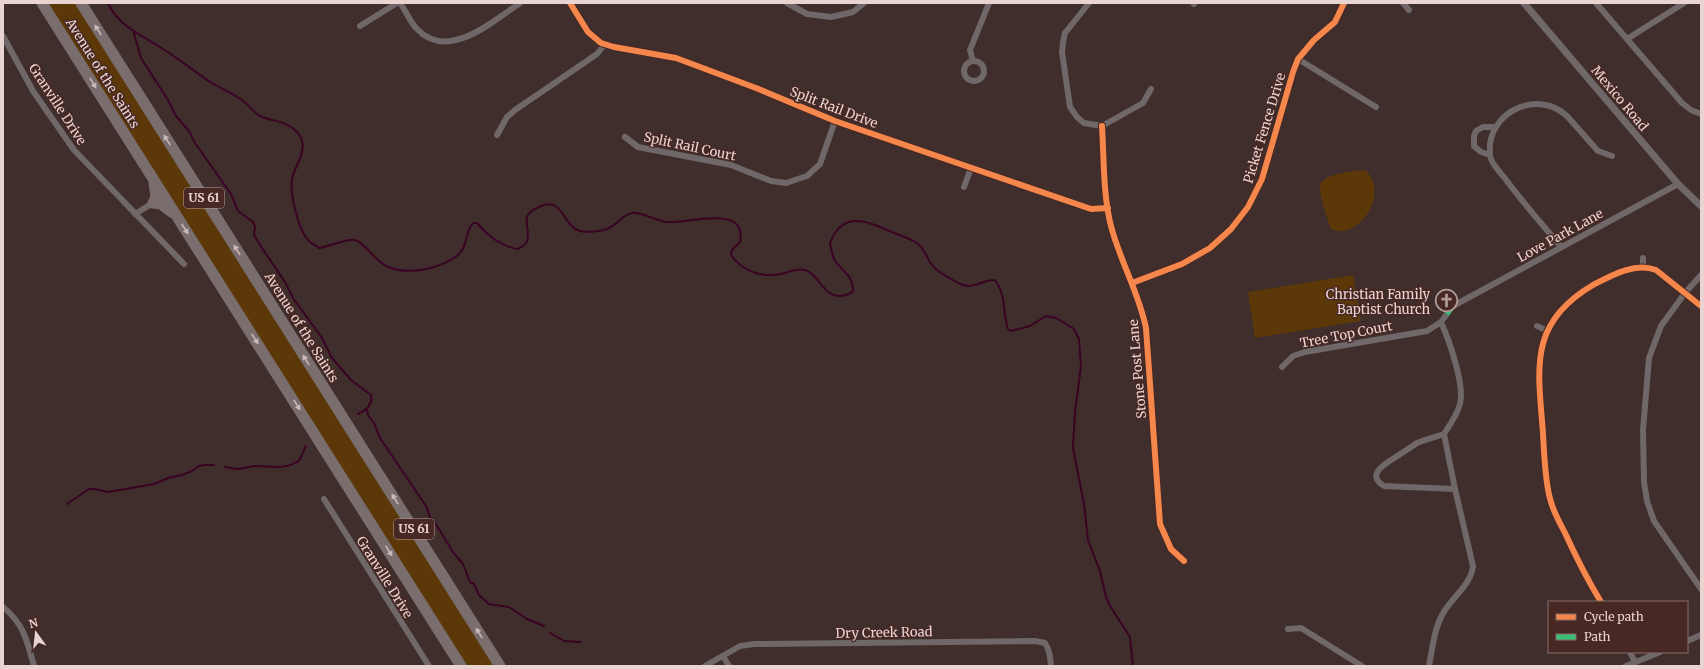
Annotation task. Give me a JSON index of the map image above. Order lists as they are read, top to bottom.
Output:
{
  "streets": {
    "highway": ["Avenue of the Saints", "US 61"],
    "street": [
      "Mexico Road",
      "Granville Drive",
      "Split Rail Drive",
      "Picket Fence Drive",
      "Split Rail Court",
      "Love Park Lane",
      "Tree Top Court",
      "Stone Post Lane",
      "Dry Creek Road"
    ]
  },
  "crossings": [
    ["Mexico Road", "Love Park Lane"],
    ["Split Rail Drive", "Split Rail Court"],
    ["Split Rail Drive", "Stone Post Lane"],
    ["Picket Fence Drive", "Stone Post Lane"]
  ],
  "places": {
    "church": ["Christian Family Baptist Church"]
  },
  "legend": ["Cycle path", "Path"],
  "north": "top"
}
